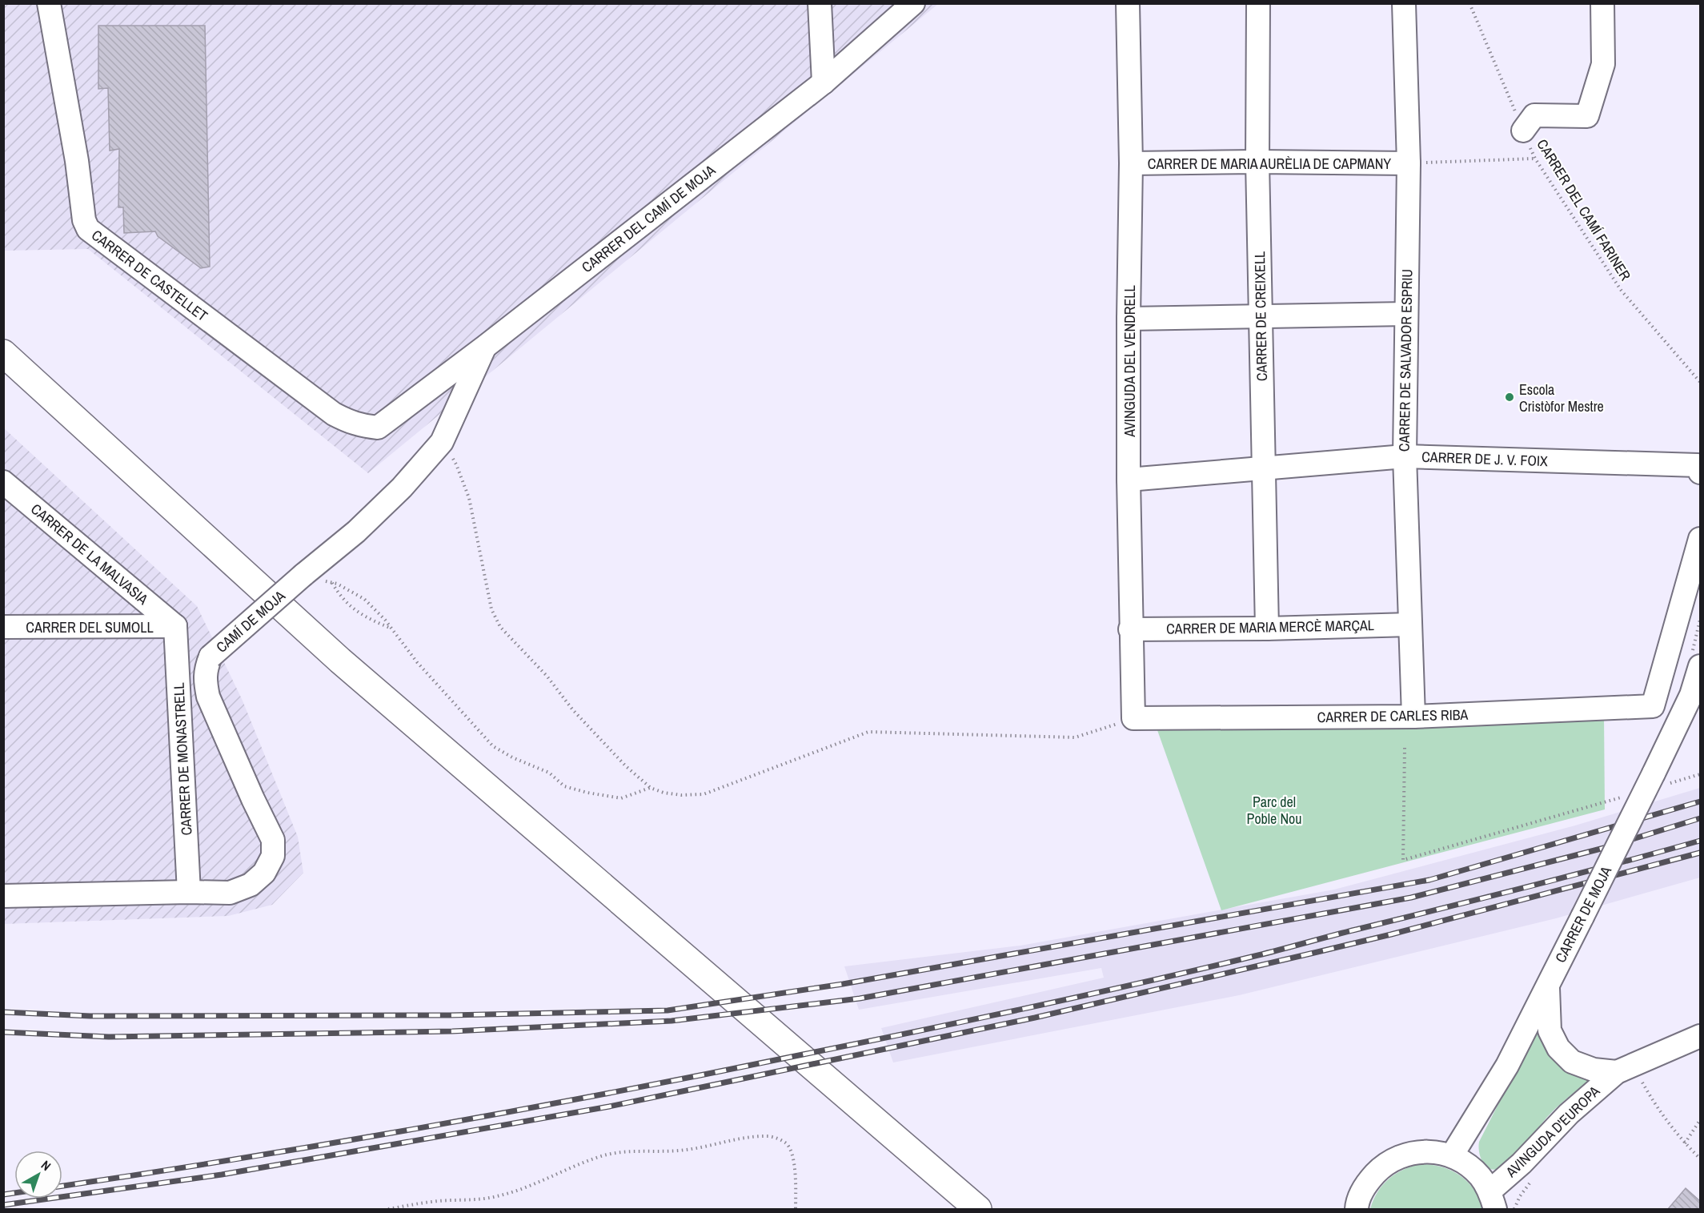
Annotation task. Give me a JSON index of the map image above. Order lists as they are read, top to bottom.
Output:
{
  "streets": {
    "street": [
      "CARRER DE MARIA AURÈLIA DE CAPMANY",
      "CARRER DEL CAMÍ DE MOJA",
      "CARRER DE CASTELLET",
      "CARRER DE CREIXELL",
      "CARRER DE SALVADOR ESPRIU",
      "AVINGUDA DEL VENDRELL",
      "CARRER DE J. V. FOIX",
      "CARRER DE LA MALVASIA",
      "CAMÍ DE MOJA",
      "CARRER DEL SUMOLL",
      "CARRER DE MARIA MERCÈ MARÇAL",
      "CARRER DE CARLES RIBA",
      "CARRER DE MONASTRELL",
      "CARRER DE MOJA",
      "AVINGUDA D'EUROPA"
    ],
    "path": ["CARRER DEL CAMÍ FARINER"]
  },
  "crossings": [
    ["CARRER DE MARIA AURÈLIA DE CAPMANY", "CARRER DE CREIXELL"],
    ["CARRER DE MARIA AURÈLIA DE CAPMANY", "CARRER DE SALVADOR ESPRIU"],
    ["CARRER DE MARIA AURÈLIA DE CAPMANY", "AVINGUDA DEL VENDRELL"],
    ["CARRER DEL CAMÍ DE MOJA", "CARRER DE CASTELLET"],
    ["CARRER DEL CAMÍ DE MOJA", "CAMÍ DE MOJA"],
    ["CARRER DE CREIXELL", "CARRER DE J. V. FOIX"],
    ["CARRER DE CREIXELL", "CARRER DE MARIA MERCÈ MARÇAL"],
    ["CARRER DE SALVADOR ESPRIU", "CARRER DE J. V. FOIX"],
    ["CARRER DE SALVADOR ESPRIU", "CARRER DE MARIA MERCÈ MARÇAL"],
    ["CARRER DE SALVADOR ESPRIU", "CARRER DE CARLES RIBA"],
    ["AVINGUDA DEL VENDRELL", "CARRER DE J. V. FOIX"],
    ["AVINGUDA DEL VENDRELL", "CARRER DE MARIA MERCÈ MARÇAL"],
    ["AVINGUDA DEL VENDRELL", "CARRER DE CARLES RIBA"],
    ["CARRER DE LA MALVASIA", "CARRER DEL SUMOLL"],
    ["CARRER DE LA MALVASIA", "CARRER DE MONASTRELL"],
    ["CAMÍ DE MOJA", "CARRER DE MONASTRELL"],
    ["CARRER DEL SUMOLL", "CARRER DE MONASTRELL"],
    ["CARRER DE MOJA", "AVINGUDA D'EUROPA"]
  ],
  "parks": ["Parc del Poble Nou"],
  "places": ["Escola Cristòfor Mestre"],
  "north": "top right"
}
